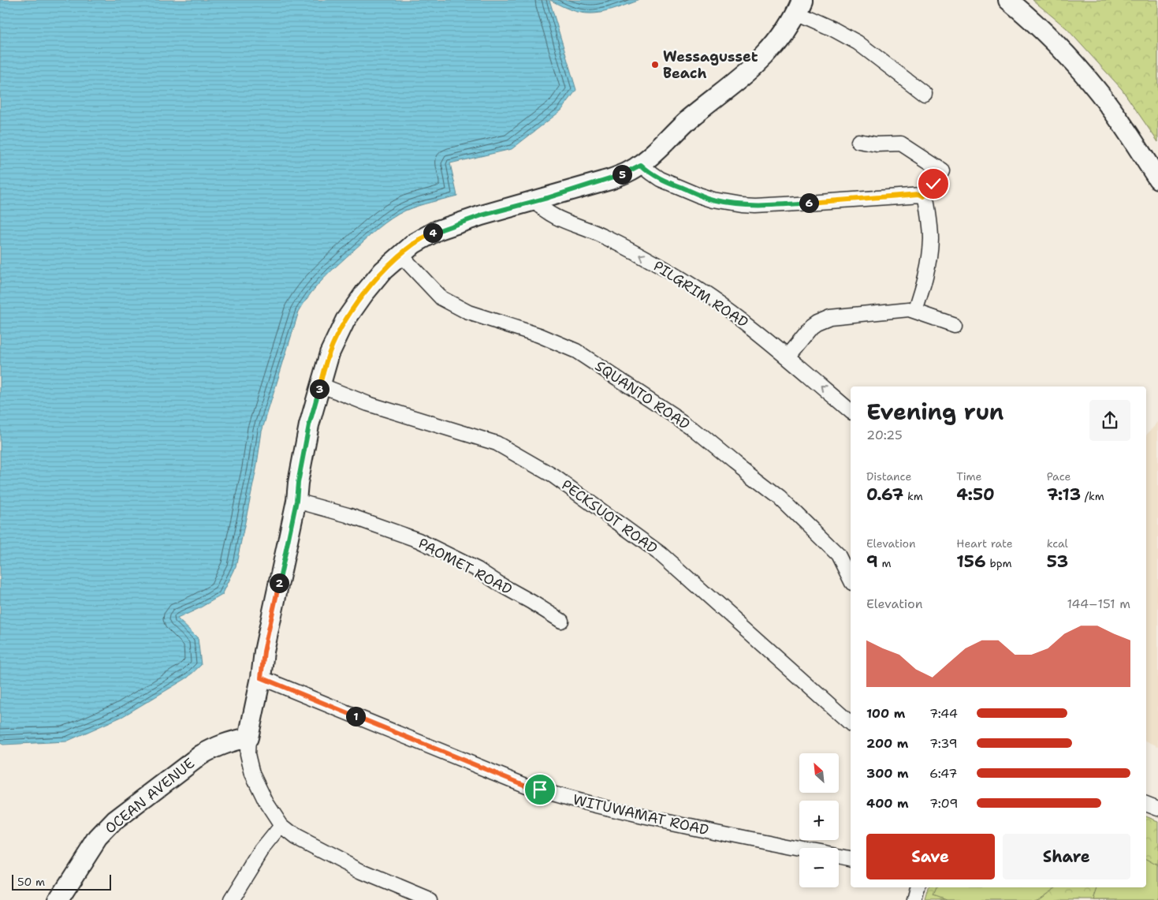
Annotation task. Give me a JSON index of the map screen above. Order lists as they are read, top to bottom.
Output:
{
  "streets": {
    "street": [
      "PILGRIM ROAD",
      "SQUANTO ROAD",
      "PECKSUOT ROAD",
      "PAOMET ROAD",
      "OCEAN AVENUE",
      "WITUWAMAT ROAD"
    ]
  },
  "one_way": ["PILGRIM ROAD"],
  "places": ["Wessagusset Beach"],
  "scale_bar": "50 m",
  "north": "top left",
  "page": {
    "pins": [
      "5",
      "6",
      "4",
      "3",
      "2",
      "1"
    ],
    "heading": ["Evening run", "20:25"],
    "stats": [
      ["Distance", "0.67 km"],
      ["Time", "4:50"],
      ["Pace", "7:13 /km"],
      ["Elevation", "9 m"],
      ["Heart rate", "156 bpm"],
      ["kcal", "53"]
    ],
    "chart": ["Elevation", "144–151 m"],
    "list": [
      {
        "name": "100 m",
        "note": "7:44"
      },
      {
        "name": "200 m",
        "note": "7:39"
      },
      {
        "name": "300 m",
        "note": "6:47"
      },
      {
        "name": "400 m",
        "note": "7:09"
      }
    ],
    "map_buttons": ["+", "−"],
    "buttons": ["Save", "Share"],
    "scale": "50 m"
  }
}
